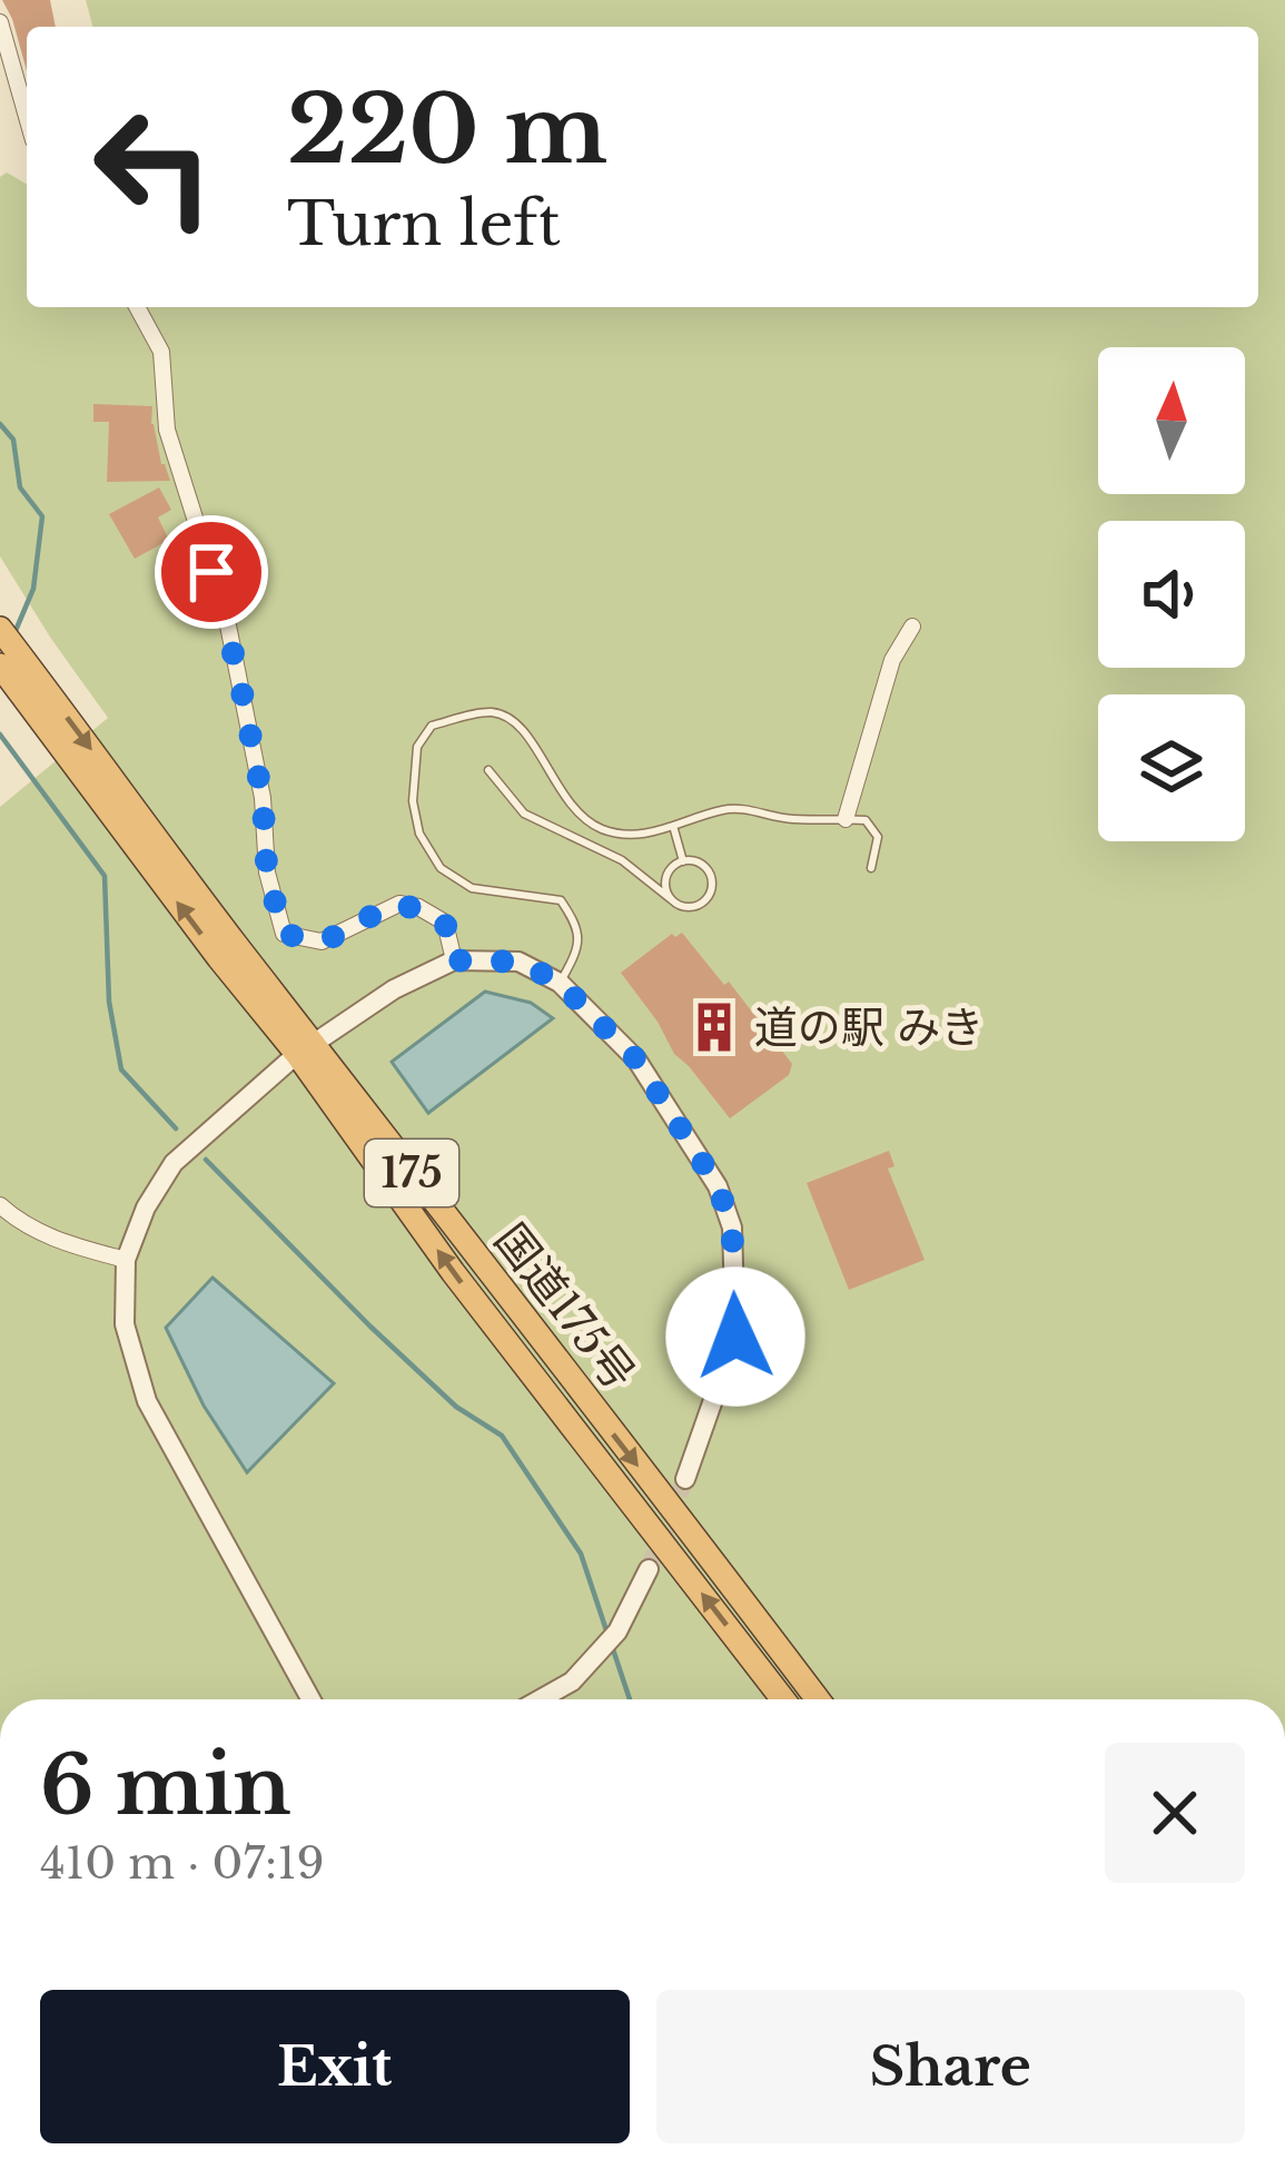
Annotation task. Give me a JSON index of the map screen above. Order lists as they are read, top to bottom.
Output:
{
  "streets": {
    "highway": ["175", "国道175号"]
  },
  "places": {
    "building": ["道の駅 みき"]
  },
  "north": "top",
  "page": {
    "turn": ["220 m", "Turn left"],
    "heading": ["6 min", "410 m · 07:19"],
    "buttons": ["Exit", "Share"]
  }
}
